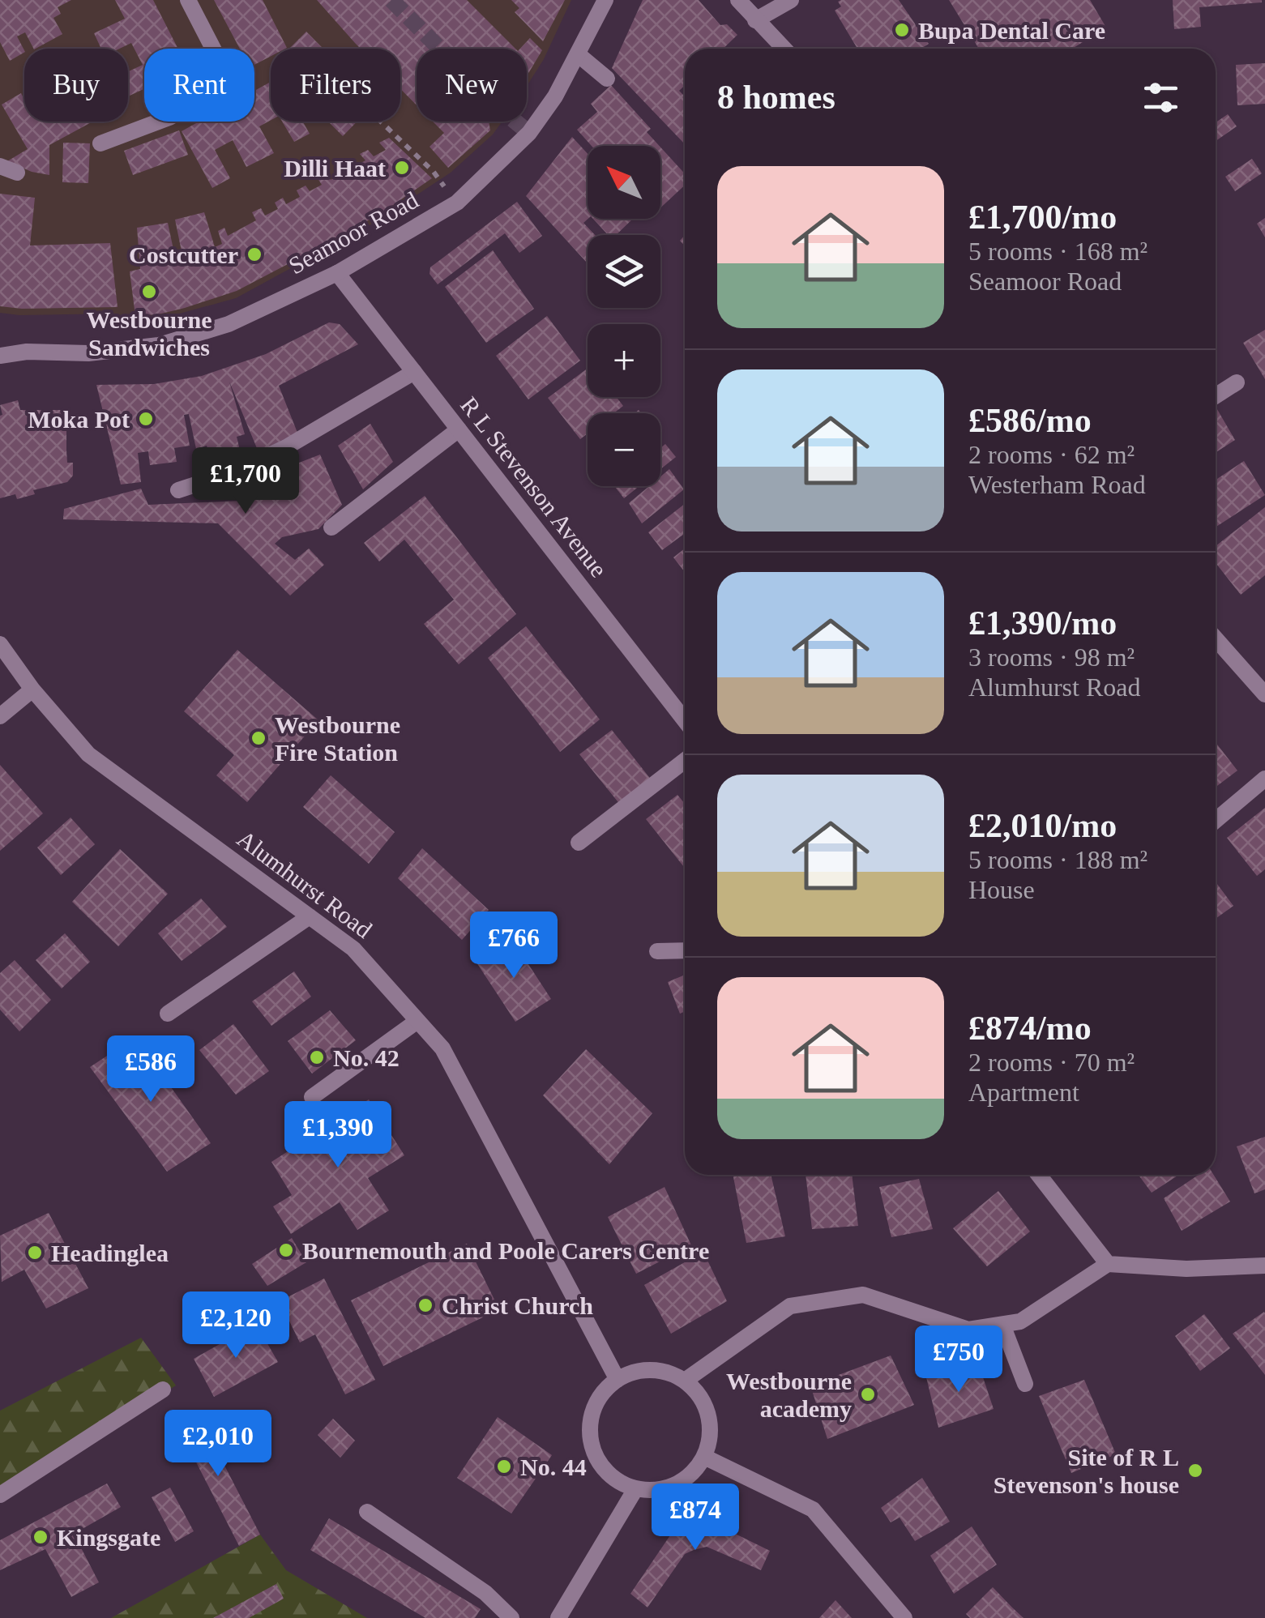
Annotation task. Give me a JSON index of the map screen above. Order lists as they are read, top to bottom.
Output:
{
  "streets": {
    "street": ["Seamoor Road", "R L Stevenson Avenue", "Alumhurst Road"]
  },
  "crossings": [
    ["Seamoor Road", "R L Stevenson Avenue"]
  ],
  "places": [
    "Bupa Dental Care",
    "Dilli Haat",
    "Costcutter",
    "Westbourne Sandwiches",
    "Moka Pot",
    "Westbourne Fire Station",
    "No. 42",
    "Bournemouth and Poole Carers Centre",
    "Headinglea",
    "Christ Church",
    "Westbourne academy",
    "No. 44",
    "Site of R L Stevenson's house",
    "Kingsgate"
  ],
  "north": "top left",
  "page": {
    "chip": [
      "Buy",
      "Rent",
      "Filters",
      "New"
    ],
    "heading": "8 homes",
    "map_buttons": ["+", "−"],
    "list": [
      {
        "name": "£1,700/mo",
        "note": "5 rooms · 168 m² · Seamoor Road"
      },
      {
        "name": "£586/mo",
        "note": "2 rooms · 62 m² · Westerham Road"
      },
      {
        "name": "£1,390/mo",
        "note": "3 rooms · 98 m² · Alumhurst Road"
      },
      {
        "name": "£2,010/mo",
        "note": "5 rooms · 188 m² · House"
      },
      {
        "name": "£874/mo",
        "note": "2 rooms · 70 m² · Apartment"
      }
    ],
    "price": [
      "£1,700",
      "£766",
      "£586",
      "£1,390",
      "£2,120",
      "£750",
      "£2,010",
      "£874"
    ]
  }
}
